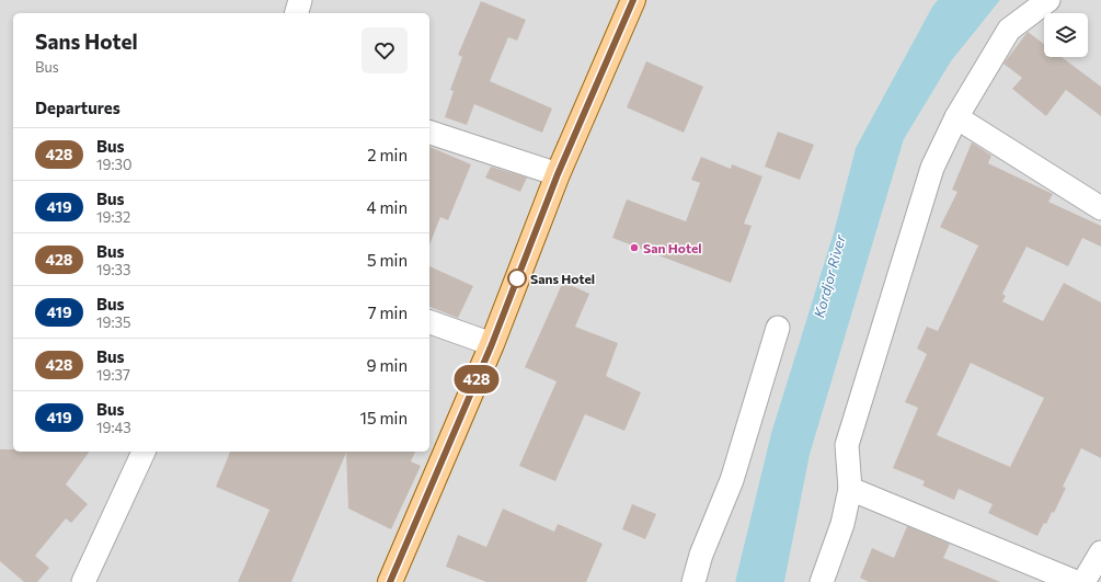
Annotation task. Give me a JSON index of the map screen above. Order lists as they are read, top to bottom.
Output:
{
  "water": ["Kordjor River"],
  "places": ["San Hotel", "Sans Hotel"],
  "lines": ["bus line 428"],
  "page": {
    "on_map": "428",
    "heading": [
      ["Sans Hotel", "Bus"],
      "Departures"
    ],
    "list": [
      {
        "mark": "428",
        "name": "Bus",
        "note": "19:30",
        "value": "2 min"
      },
      {
        "mark": "419",
        "name": "Bus",
        "note": "19:32",
        "value": "4 min"
      },
      {
        "mark": "428",
        "name": "Bus",
        "note": "19:33",
        "value": "5 min"
      },
      {
        "mark": "419",
        "name": "Bus",
        "note": "19:35",
        "value": "7 min"
      },
      {
        "mark": "428",
        "name": "Bus",
        "note": "19:37",
        "value": "9 min"
      },
      {
        "mark": "419",
        "name": "Bus",
        "note": "19:43",
        "value": "15 min"
      }
    ]
  }
}
